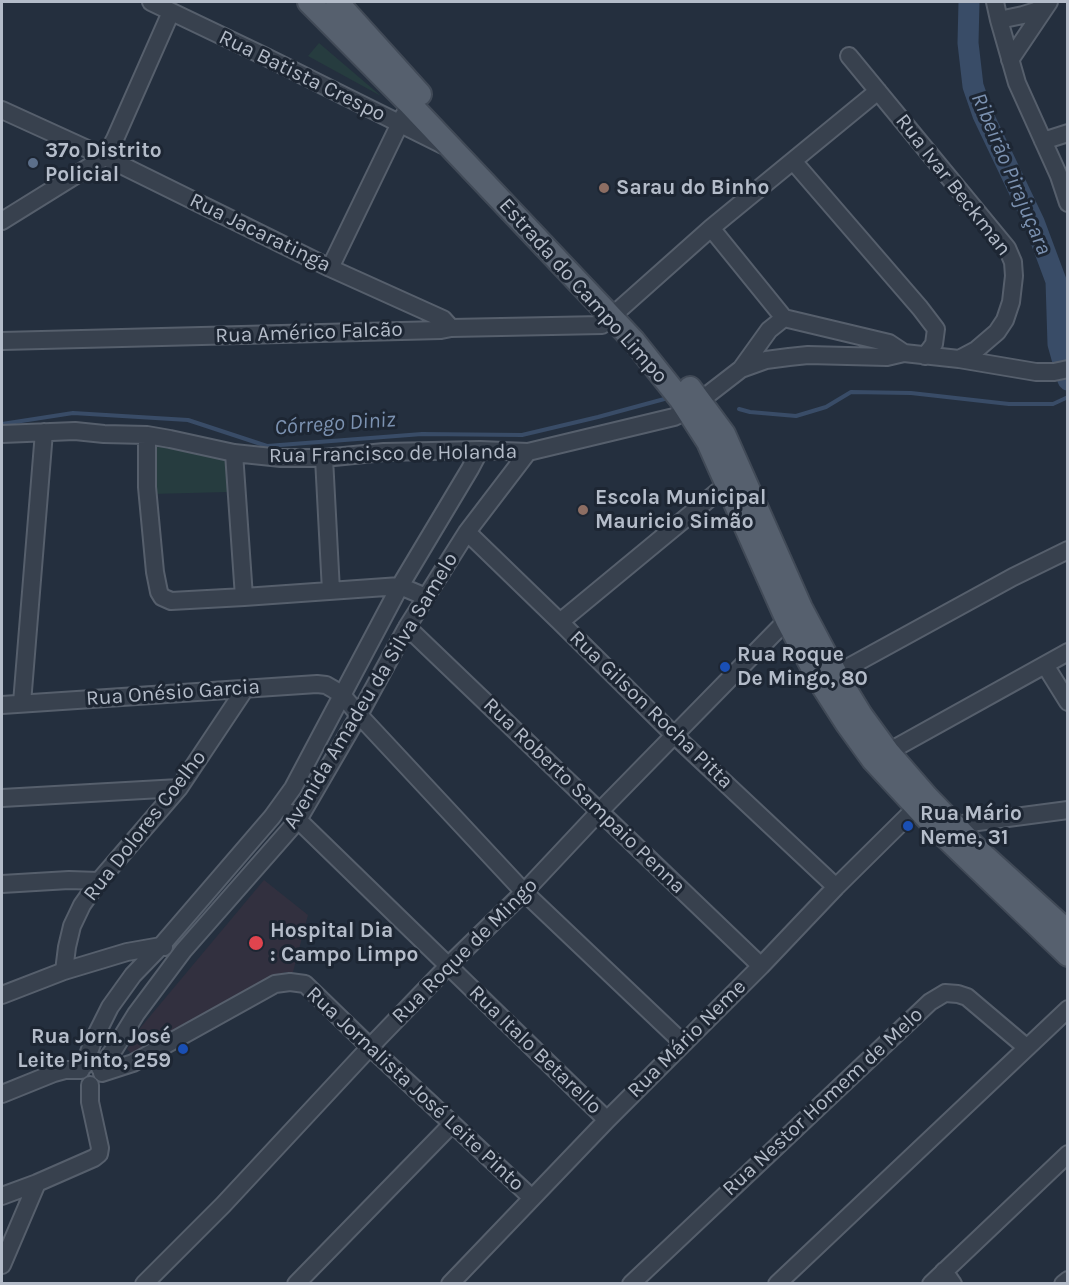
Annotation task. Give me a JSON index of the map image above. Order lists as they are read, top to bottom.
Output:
{
  "streets": {
    "main road": ["Estrada do Campo Limpo"],
    "street": [
      "Rua Batista Crespo",
      "Rua Ivar Beckman",
      "Rua Jacaratinga",
      "Rua Américo Falcão",
      "Rua Francisco de Holanda",
      "Avenida Amadeu da Silva Samelo",
      "Rua Onésio Garcia",
      "Rua Gilson Rocha Pitta",
      "Rua Roberto Sampaio Penna",
      "Rua Dolores Coelho",
      "Rua Roque de Mingo",
      "Rua Mário Neme",
      "Rua Italo Betarello",
      "Rua Jornalista José Leite Pinto",
      "Rua Nestor Homem de Melo"
    ]
  },
  "crossings": [
    ["Rua Batista Crespo", "Estrada do Campo Limpo"],
    ["Rua Jacaratinga", "Rua Américo Falcão"],
    ["Estrada do Campo Limpo", "Rua Américo Falcão"],
    ["Estrada do Campo Limpo", "Rua Francisco de Holanda"],
    ["Estrada do Campo Limpo", "Rua Roque de Mingo"],
    ["Estrada do Campo Limpo", "Rua Mário Neme"],
    ["Rua Francisco de Holanda", "Avenida Amadeu da Silva Samelo"],
    ["Avenida Amadeu da Silva Samelo", "Rua Onésio Garcia"],
    ["Avenida Amadeu da Silva Samelo", "Rua Gilson Rocha Pitta"],
    ["Avenida Amadeu da Silva Samelo", "Rua Roberto Sampaio Penna"],
    ["Avenida Amadeu da Silva Samelo", "Rua Italo Betarello"],
    ["Avenida Amadeu da Silva Samelo", "Rua Jornalista José Leite Pinto"],
    ["Rua Onésio Garcia", "Rua Dolores Coelho"],
    ["Rua Gilson Rocha Pitta", "Rua Roque de Mingo"],
    ["Rua Gilson Rocha Pitta", "Rua Mário Neme"],
    ["Rua Roberto Sampaio Penna", "Rua Roque de Mingo"],
    ["Rua Roberto Sampaio Penna", "Rua Mário Neme"],
    ["Rua Roque de Mingo", "Rua Italo Betarello"],
    ["Rua Roque de Mingo", "Rua Jornalista José Leite Pinto"],
    ["Rua Mário Neme", "Rua Italo Betarello"],
    ["Rua Mário Neme", "Rua Jornalista José Leite Pinto"]
  ],
  "water": ["Ribeirão Pirajuçara", "Córrego Diniz"],
  "places": [
    "37º Distrito Policial",
    "Sarau do Binho",
    "Escola Municipal Mauricio Simão",
    "Rua Roque De Mingo, 80",
    "Rua Mário Neme, 31",
    "Hospital Dia : Campo Limpo",
    "Rua Jorn. José Leite Pinto, 259"
  ]
}
